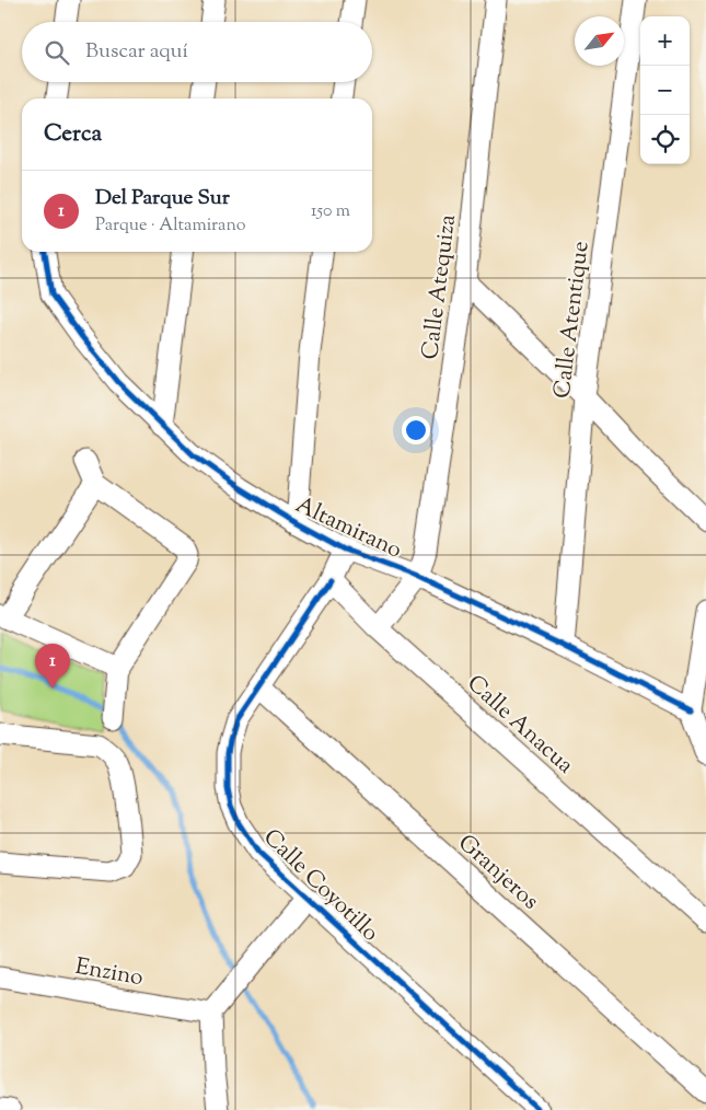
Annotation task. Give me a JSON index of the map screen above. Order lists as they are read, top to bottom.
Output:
{
  "streets": {
    "street": [
      "Calle Atequiza",
      "Calle Atentique",
      "Altamirano",
      "Calle Anacua",
      "Granjeros",
      "Calle Coyotillo",
      "Enzino"
    ]
  },
  "crossings": [
    ["Calle Atequiza", "Altamirano"],
    ["Calle Atentique", "Altamirano"],
    ["Calle Anacua", "Calle Coyotillo"],
    ["Granjeros", "Calle Coyotillo"]
  ],
  "north": "top right",
  "page": {
    "map_buttons": ["+", "−"],
    "search": "Buscar aquí",
    "heading": "Cerca",
    "list": [
      {
        "mark": "1",
        "name": "Del Parque Sur",
        "note": "Parque · Altamirano",
        "value": "150 m"
      }
    ],
    "pins": "1"
  }
}
